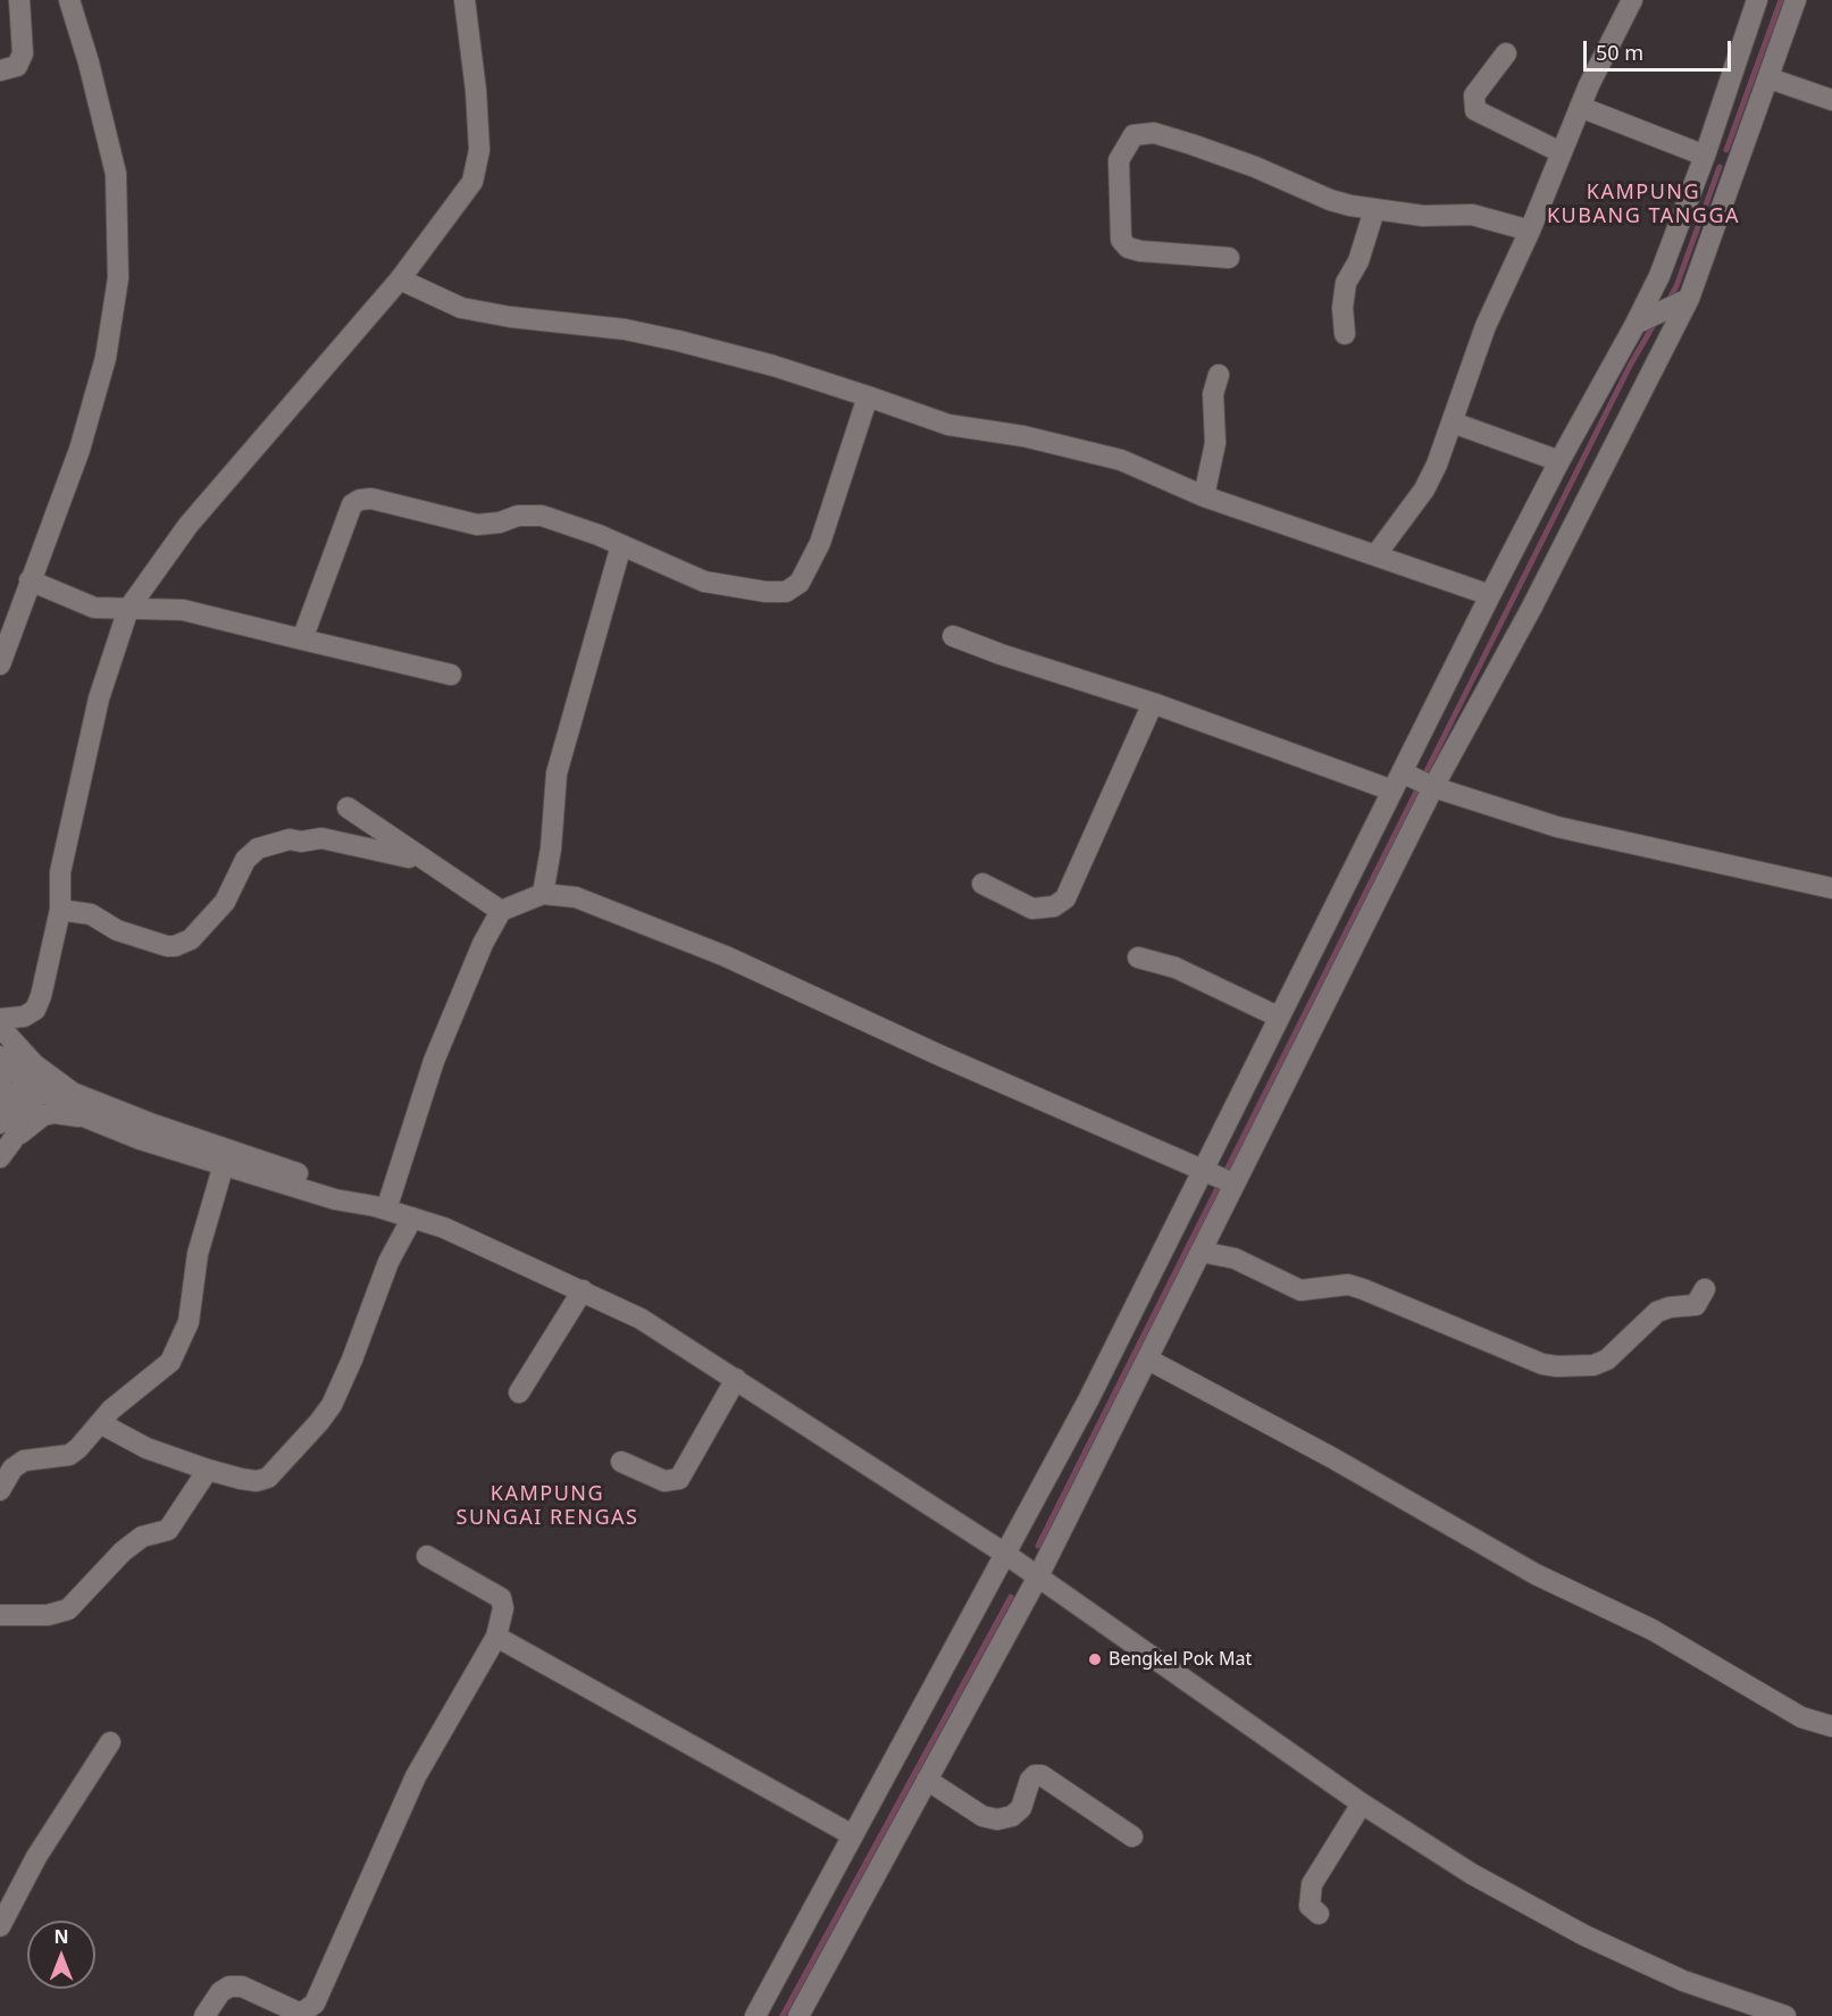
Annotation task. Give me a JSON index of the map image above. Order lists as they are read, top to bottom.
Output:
{
  "districts": ["KAMPUNG KUBANG TANGGA", "KAMPUNG SUNGAI RENGAS"],
  "places": ["Bengkel Pok Mat"],
  "scale_bar": "50 m",
  "north": "top"
}
